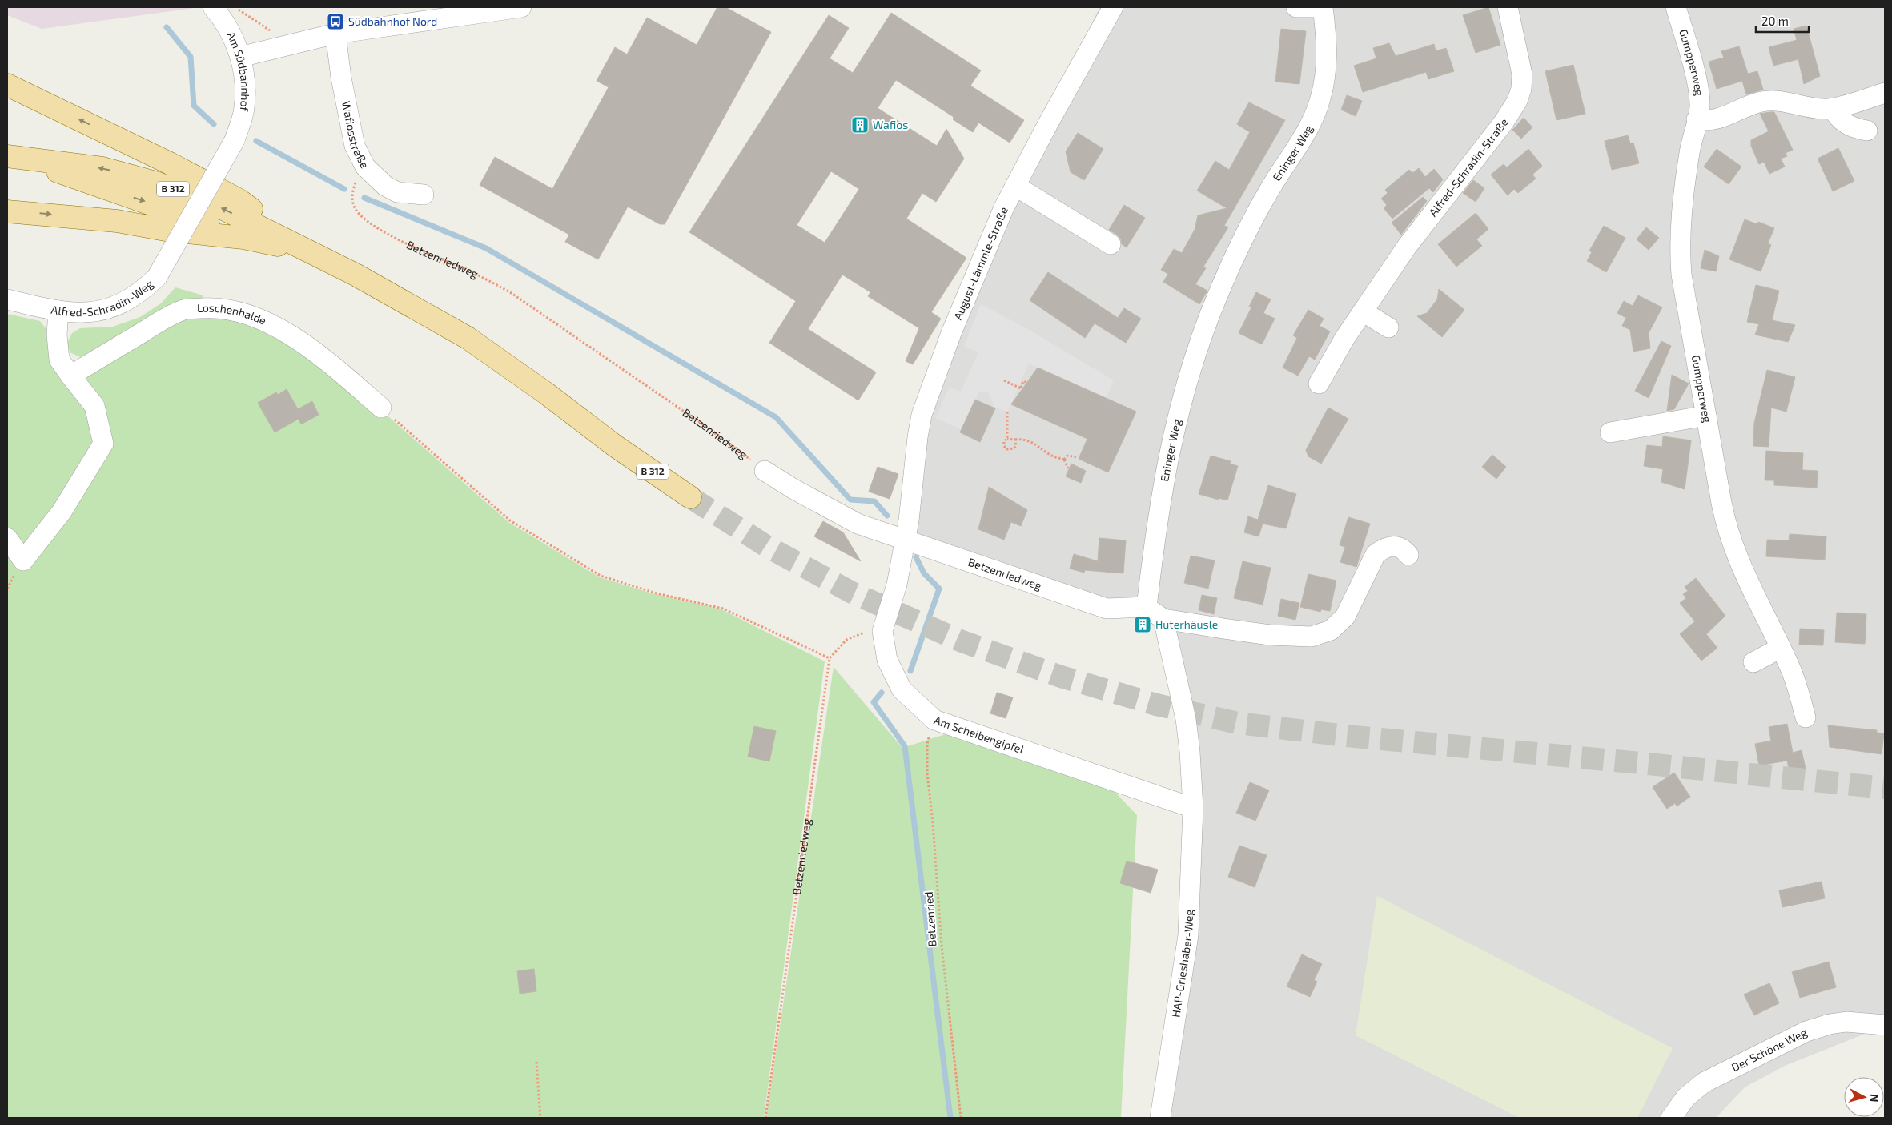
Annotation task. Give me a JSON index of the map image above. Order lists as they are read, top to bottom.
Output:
{
  "streets": {
    "main road": ["B 312"],
    "street": [
      "Gumpperweg",
      "Am Südbahnhof",
      "Wafiosstraße",
      "Eninger Weg",
      "Alfred-Schradin-Straße",
      "Betzenriedweg",
      "August-Lämmle-Straße",
      "Alfred-Schradin-Weg",
      "Loschenhalde",
      "Am Scheibengipfel",
      "HAP-Grieshaber-Weg",
      "Der Schöne Weg"
    ],
    "path": ["Betzenried"]
  },
  "crossings": [
    ["Am Südbahnhof", "Alfred-Schradin-Weg"],
    ["Wafiosstraße", "Betzenriedweg"],
    ["Eninger Weg", "Betzenriedweg"],
    ["Betzenriedweg", "August-Lämmle-Straße"],
    ["Betzenriedweg", "Am Scheibengipfel"],
    ["August-Lämmle-Straße", "Am Scheibengipfel"],
    ["Am Scheibengipfel", "Betzenried"],
    ["Am Scheibengipfel", "HAP-Grieshaber-Weg"]
  ],
  "places": {
    "bus stop": ["Südbahnhof Nord"],
    "building": ["Wafios", "Huterhäusle"]
  },
  "scale_bar": "20 m",
  "north": "right"
}
